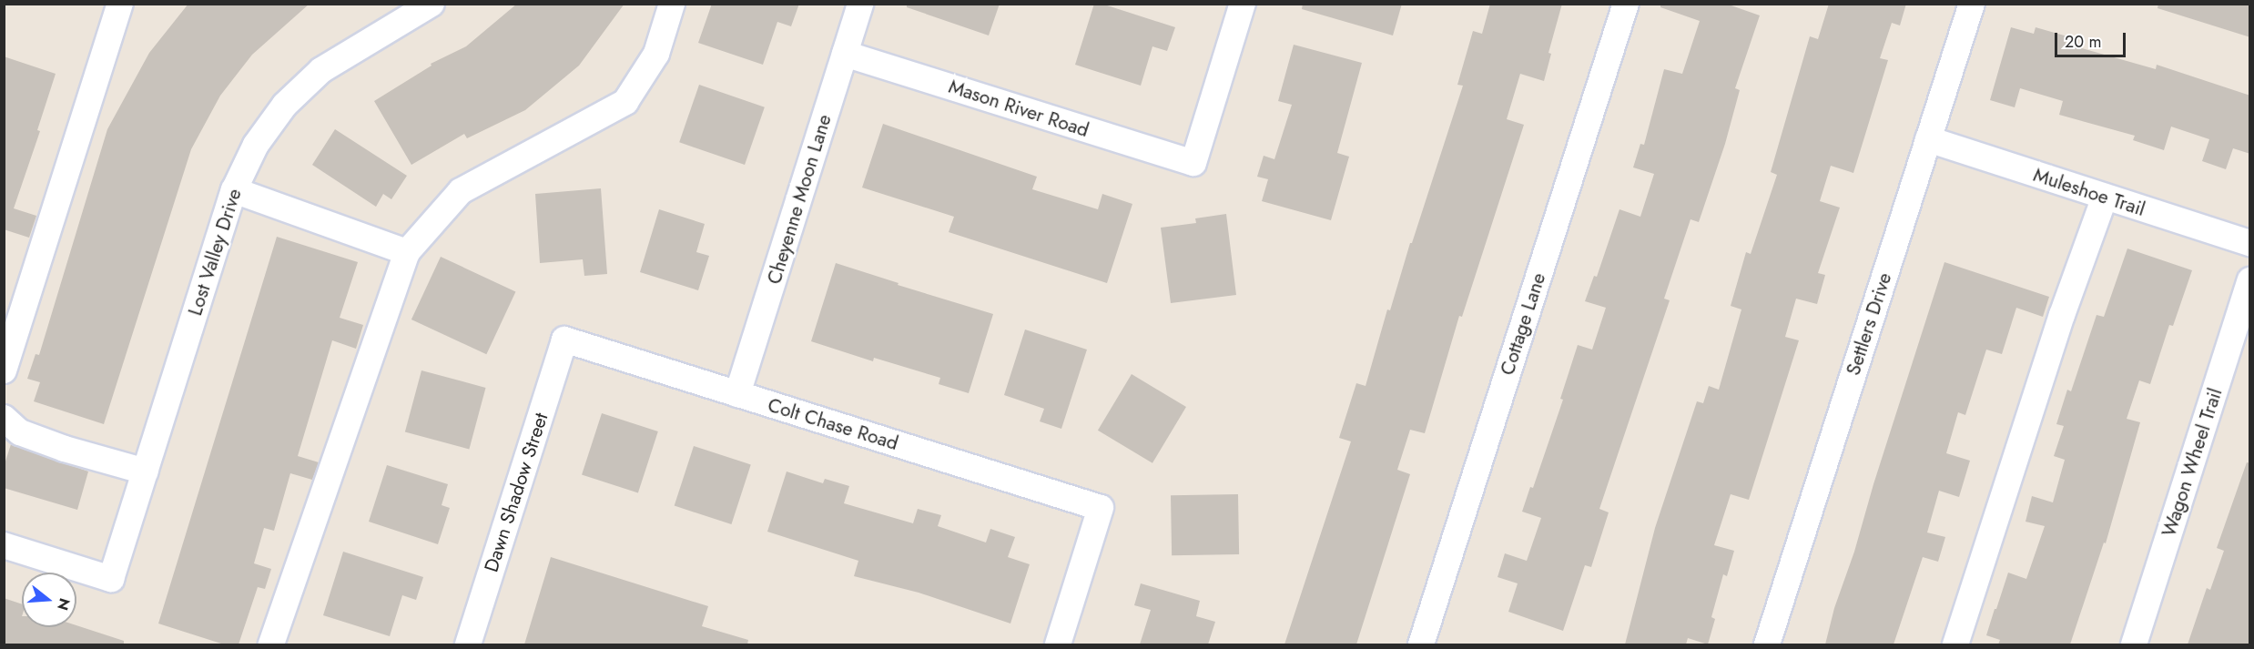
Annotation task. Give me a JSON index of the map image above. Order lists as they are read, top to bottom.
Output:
{
  "streets": {
    "street": [
      "Mason River Road",
      "Muleshoe Trail",
      "Cheyenne Moon Lane",
      "Lost Valley Drive",
      "Cottage Lane",
      "Settlers Drive",
      "Colt Chase Road",
      "Wagon Wheel Trail",
      "Dawn Shadow Street"
    ]
  },
  "crossings": [
    ["Mason River Road", "Cheyenne Moon Lane"],
    ["Muleshoe Trail", "Settlers Drive"],
    ["Cheyenne Moon Lane", "Colt Chase Road"],
    ["Colt Chase Road", "Dawn Shadow Street"]
  ],
  "scale_bar": "20 m",
  "north": "right"
}
